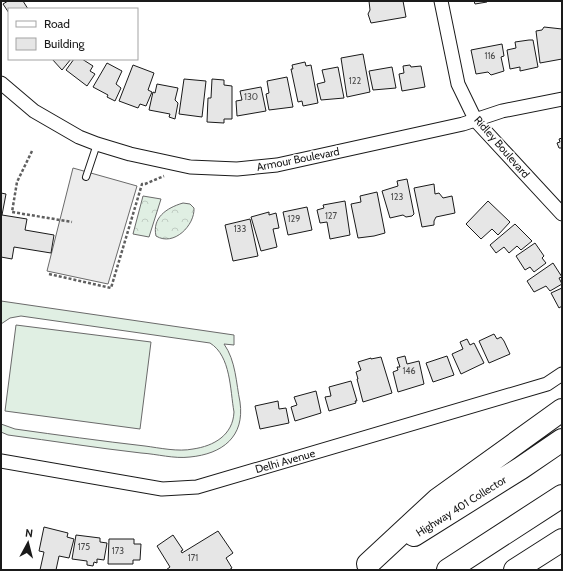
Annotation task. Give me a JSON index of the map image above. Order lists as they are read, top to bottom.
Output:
{
  "streets": {
    "highway": ["Highway 401 Collector"],
    "street": ["Ridley Boulevard", "Armour Boulevard", "Delhi Avenue"]
  },
  "crossings": [
    ["Ridley Boulevard", "Armour Boulevard"]
  ],
  "house_numbers": [
    "116",
    "122",
    "130",
    "123",
    "127",
    "129",
    "133",
    "146",
    "175",
    "173",
    "171"
  ],
  "legend": ["Road", "Building"],
  "north": "top"
}
